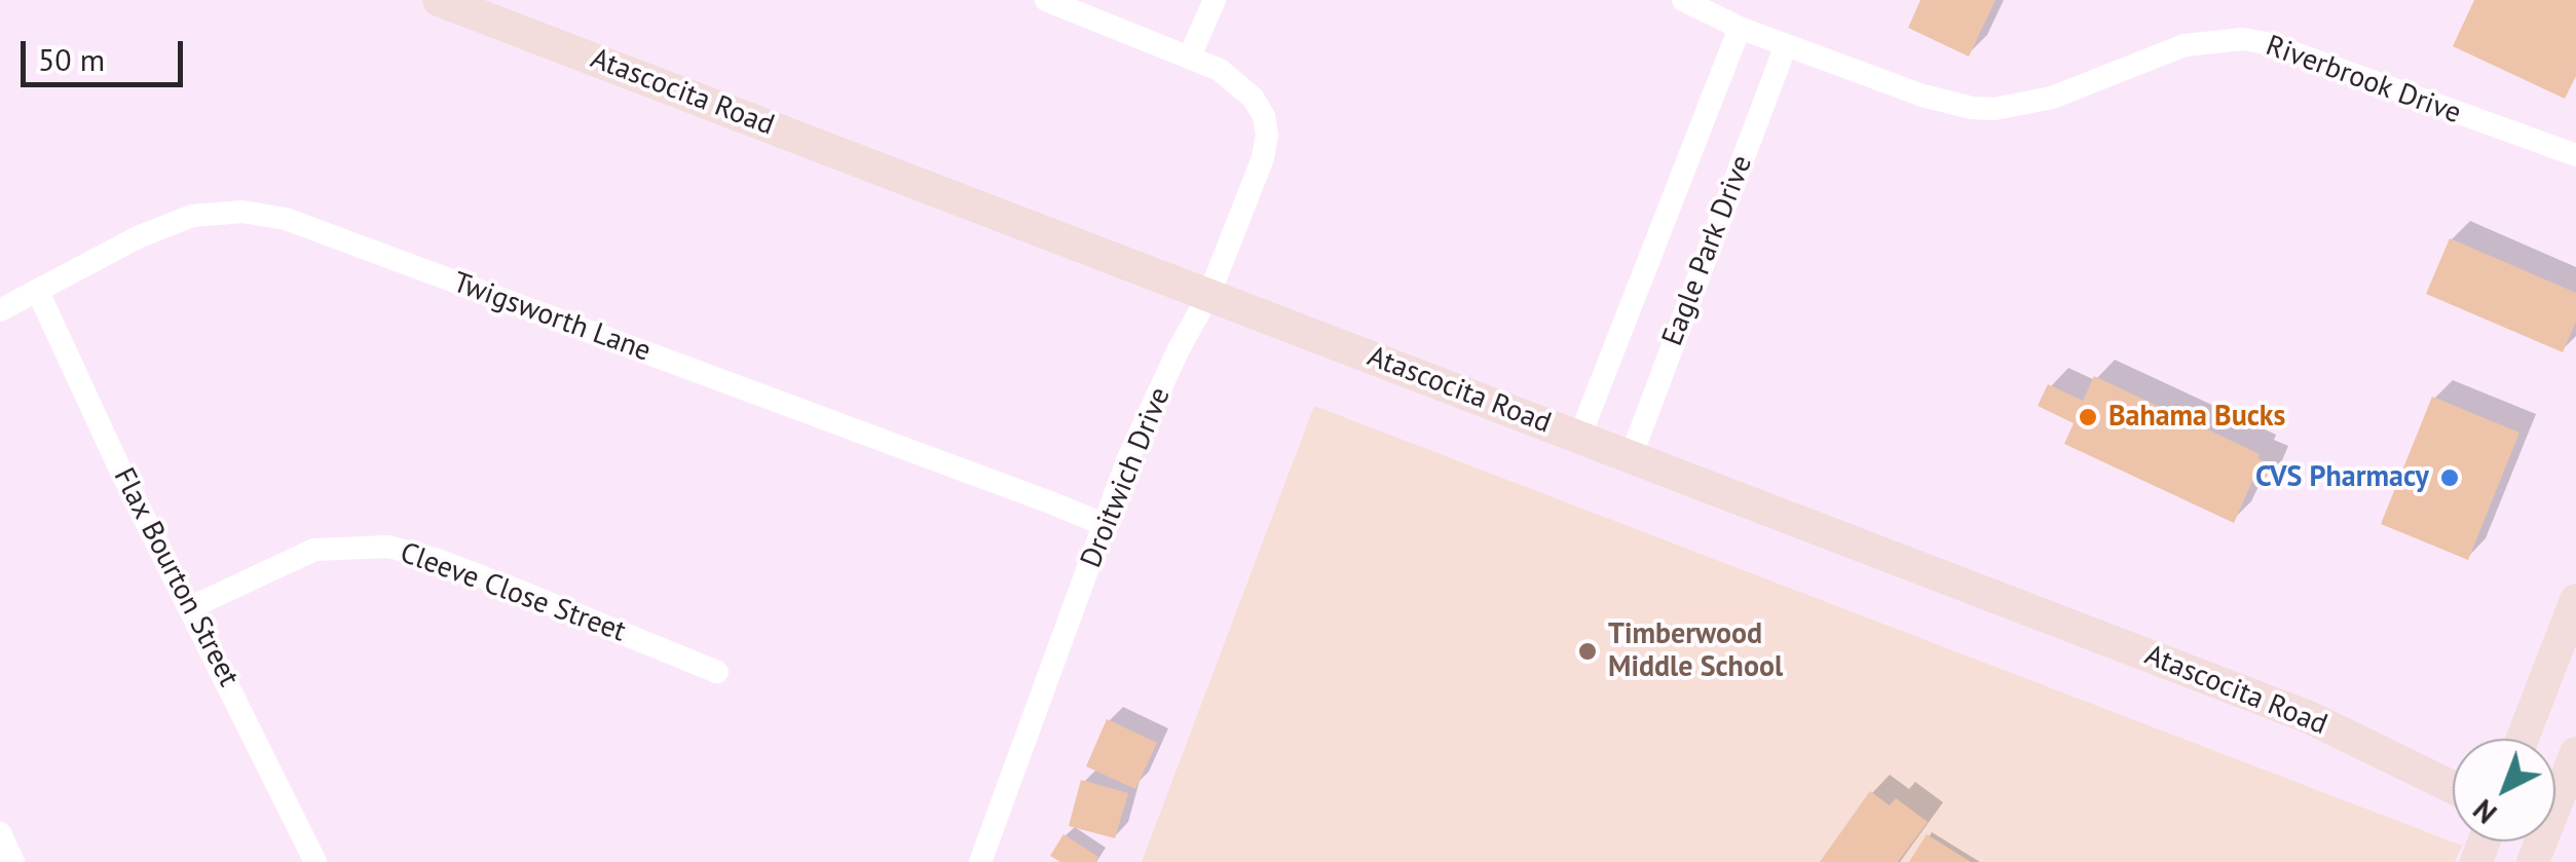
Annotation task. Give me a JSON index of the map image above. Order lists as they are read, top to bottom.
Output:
{
  "streets": {
    "main road": ["Atascocita Road"],
    "street": [
      "Riverbrook Drive",
      "Eagle Park Drive",
      "Twigsworth Lane",
      "Droitwich Drive",
      "Flax Bourton Street",
      "Cleeve Close Street"
    ]
  },
  "crossings": [
    ["Riverbrook Drive", "Eagle Park Drive"],
    ["Atascocita Road", "Eagle Park Drive"],
    ["Atascocita Road", "Droitwich Drive"],
    ["Twigsworth Lane", "Droitwich Drive"],
    ["Twigsworth Lane", "Flax Bourton Street"],
    ["Flax Bourton Street", "Cleeve Close Street"]
  ],
  "places": ["Bahama Bucks", "CVS Pharmacy", "Timberwood Middle School"],
  "scale_bar": "50 m",
  "north": "bottom left"
}
